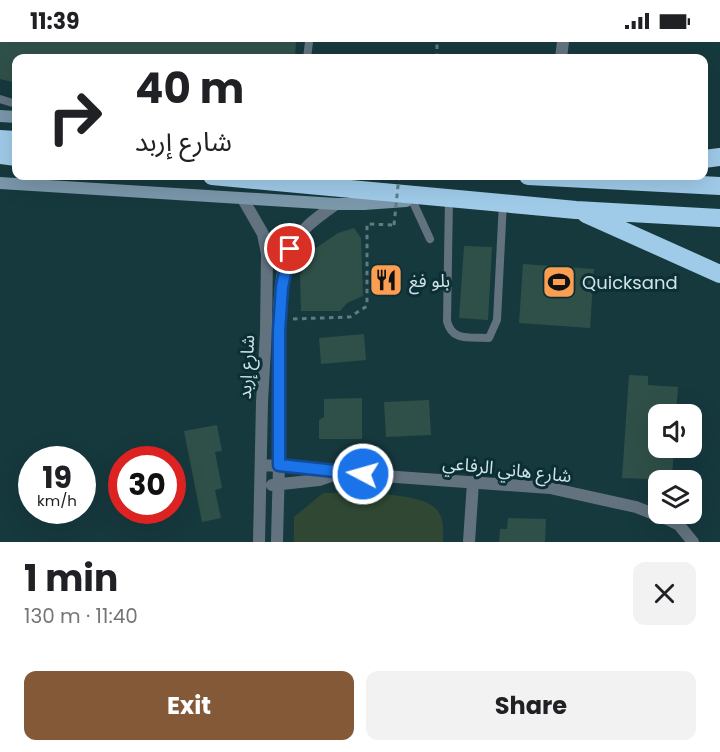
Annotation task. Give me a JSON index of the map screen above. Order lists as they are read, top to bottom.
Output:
{
  "streets": {
    "street": ["شارع إربد", "شارع هاني الرفاعي"]
  },
  "crossings": [
    ["شارع إربد", "شارع هاني الرفاعي"]
  ],
  "places": {
    "restaurant": ["بلو فغ"],
    "sports": ["Quicksand"]
  },
  "page": {
    "status": "11:39",
    "turn": ["40 m", "شارع إربد"],
    "speed": "19 km/h",
    "limit": "30",
    "heading": ["1 min", "130 m · 11:40"],
    "buttons": ["Exit", "Share"]
  }
}
